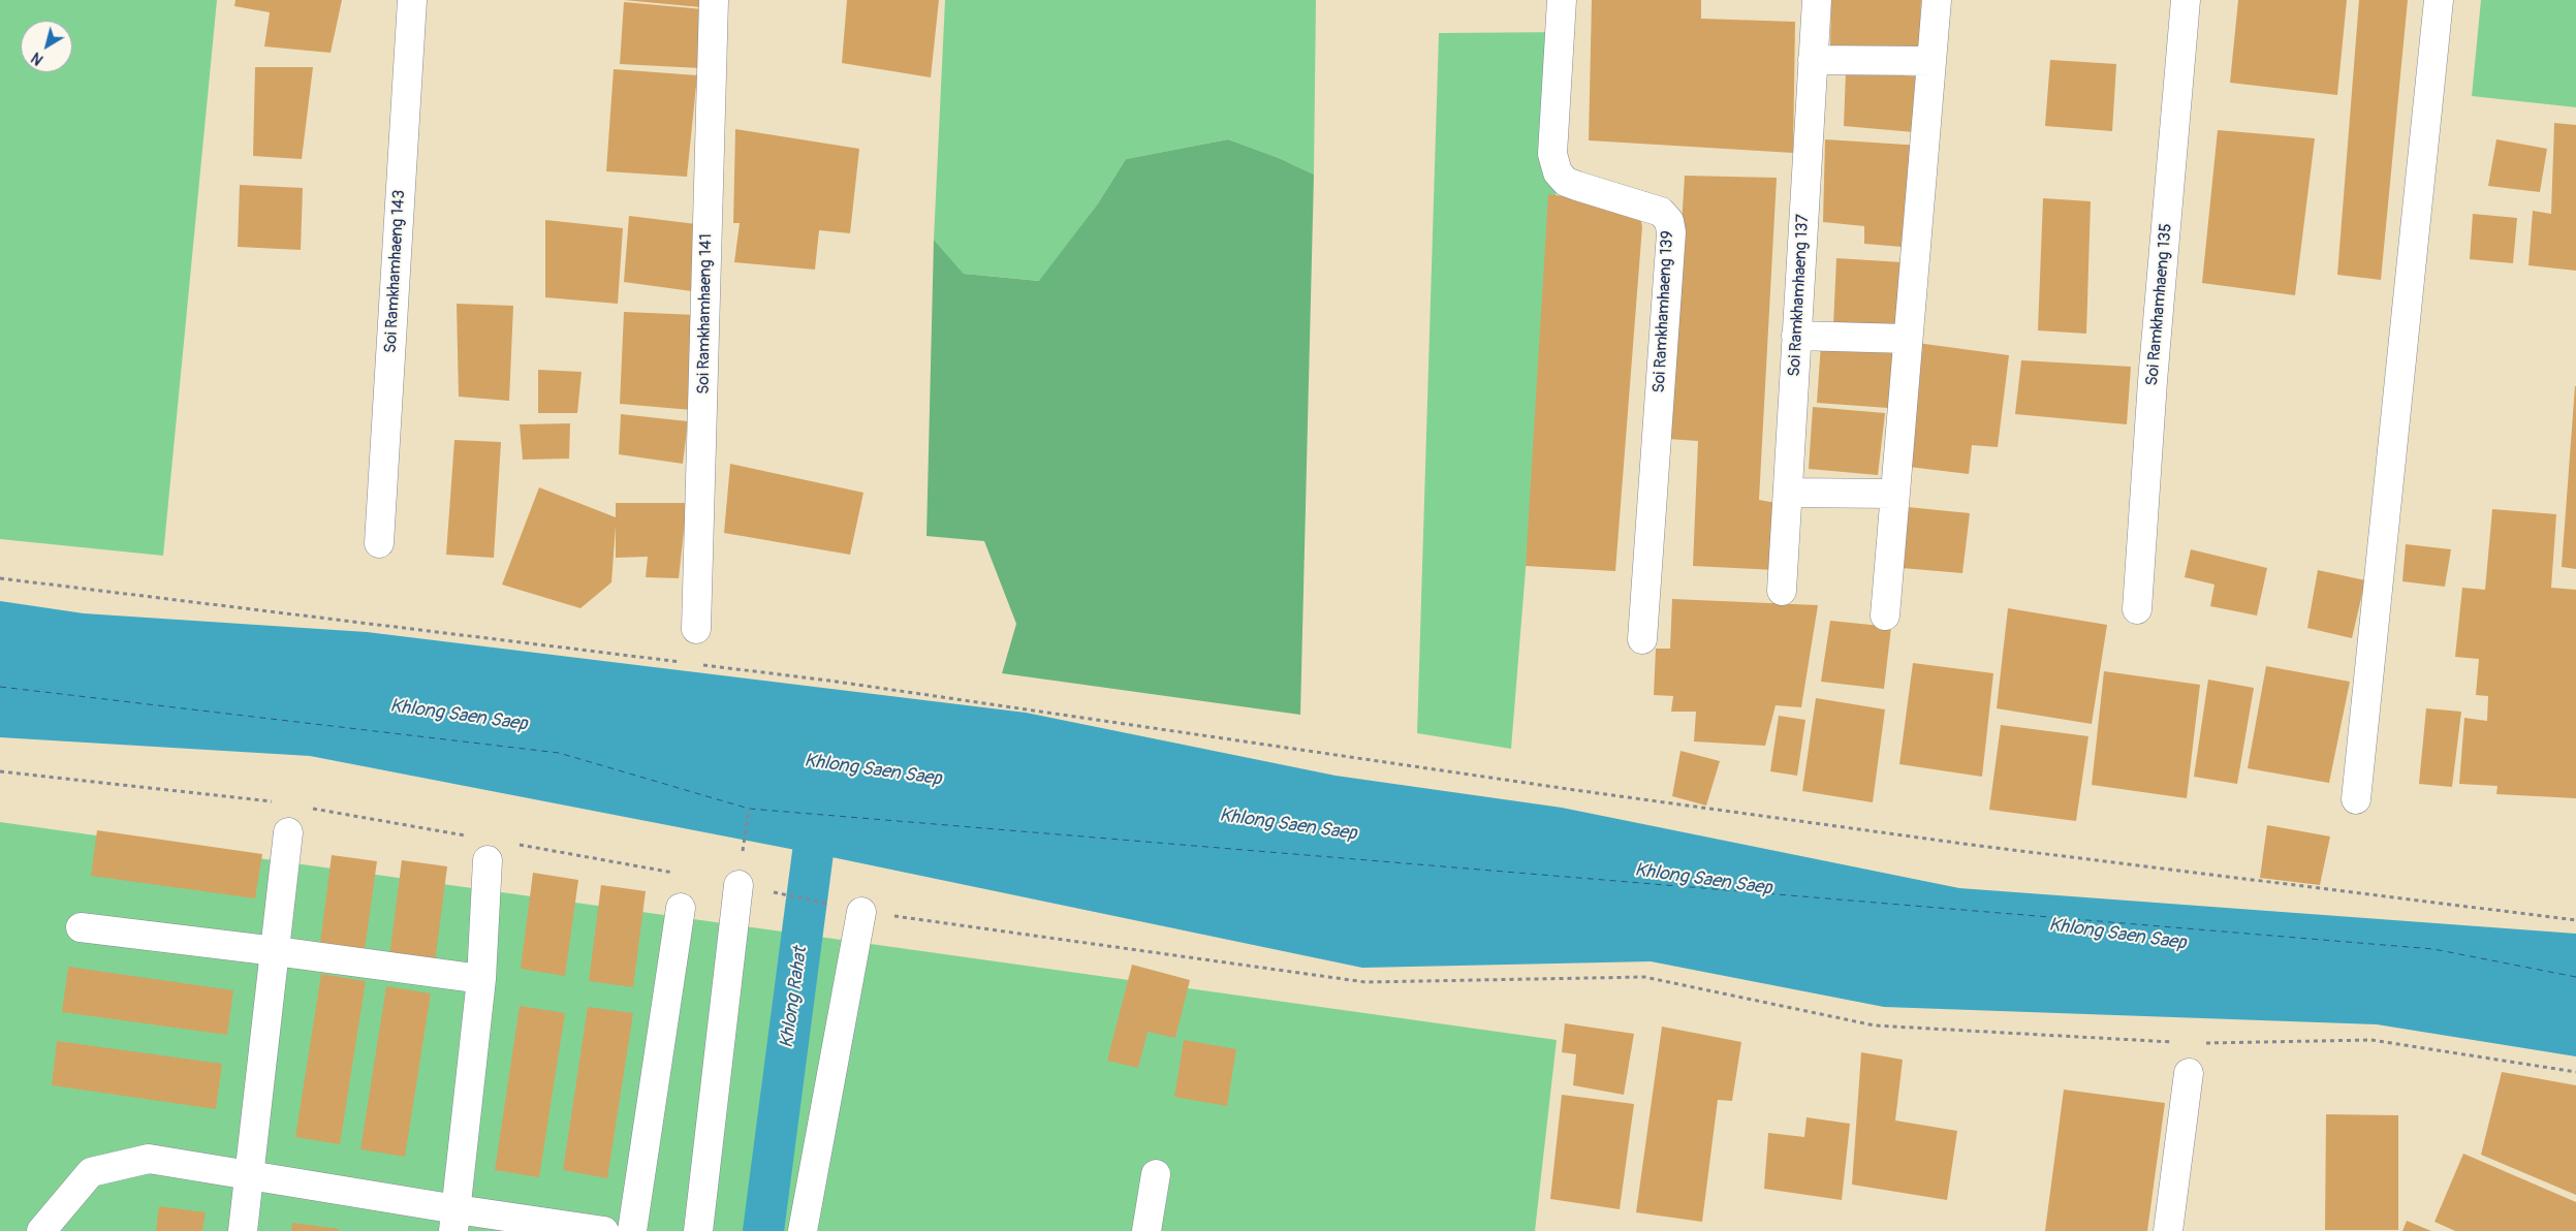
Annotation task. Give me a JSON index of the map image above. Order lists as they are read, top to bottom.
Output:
{
  "streets": {
    "street": [
      "Soi Ramkhamhaeng 143",
      "Soi Ramkhamhaeng 137",
      "Soi Ramkhamhaeng 135",
      "Soi Ramkhamhaeng 139",
      "Soi Ramkhamhaeng 141"
    ]
  },
  "water": ["Khlong Saen Saep", "Khlong Rahat"],
  "north": "bottom left"
}
